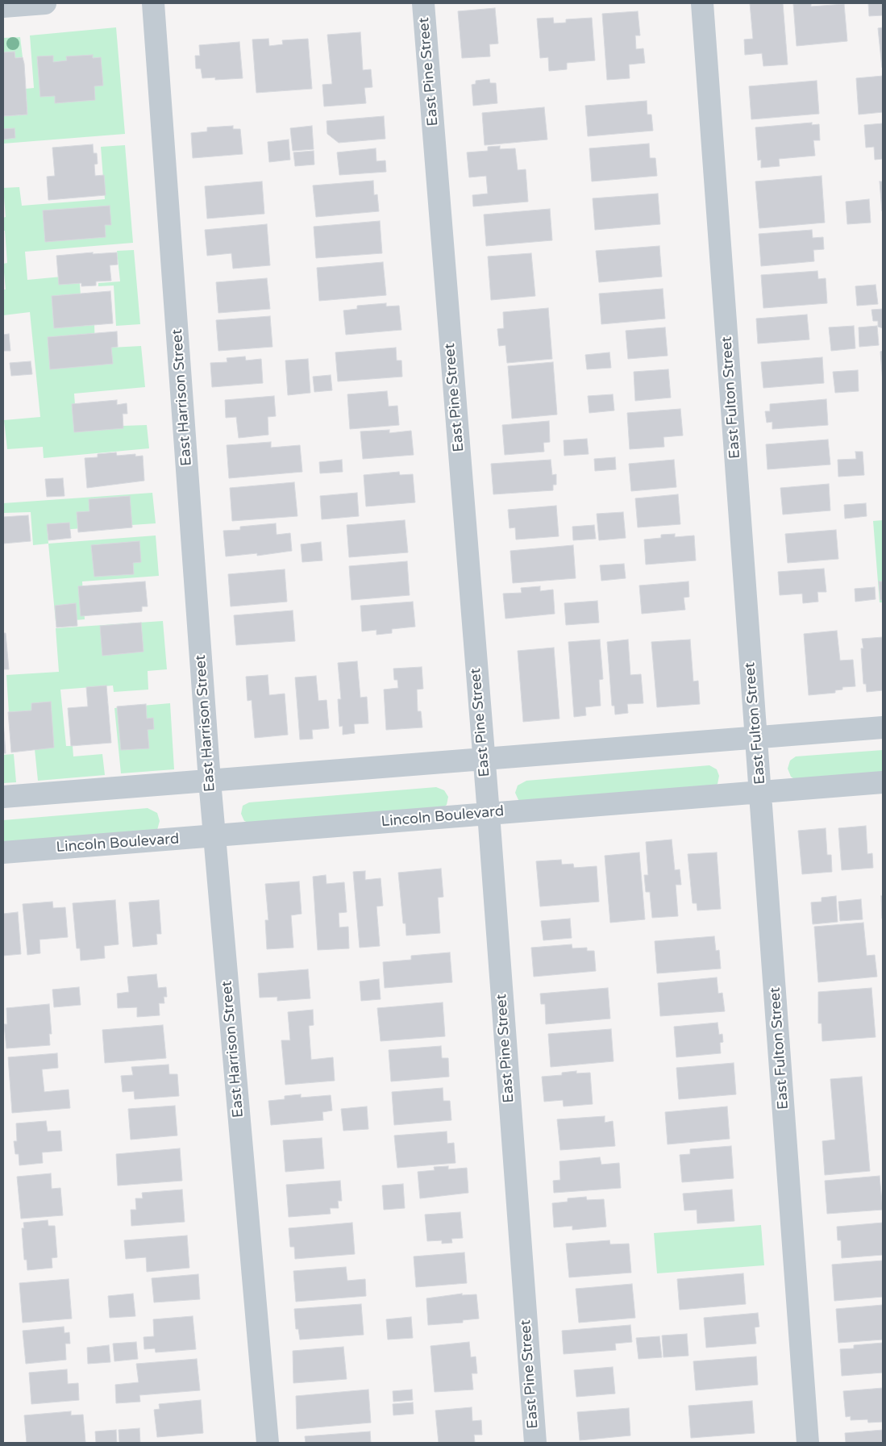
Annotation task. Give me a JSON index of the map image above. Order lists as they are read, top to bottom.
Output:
{
  "streets": {
    "street": [
      "East Pine Street",
      "East Harrison Street",
      "East Fulton Street",
      "Lincoln Boulevard"
    ]
  },
  "crossings": [
    ["East Pine Street", "Lincoln Boulevard"],
    ["East Harrison Street", "Lincoln Boulevard"],
    ["East Fulton Street", "Lincoln Boulevard"]
  ]
}
